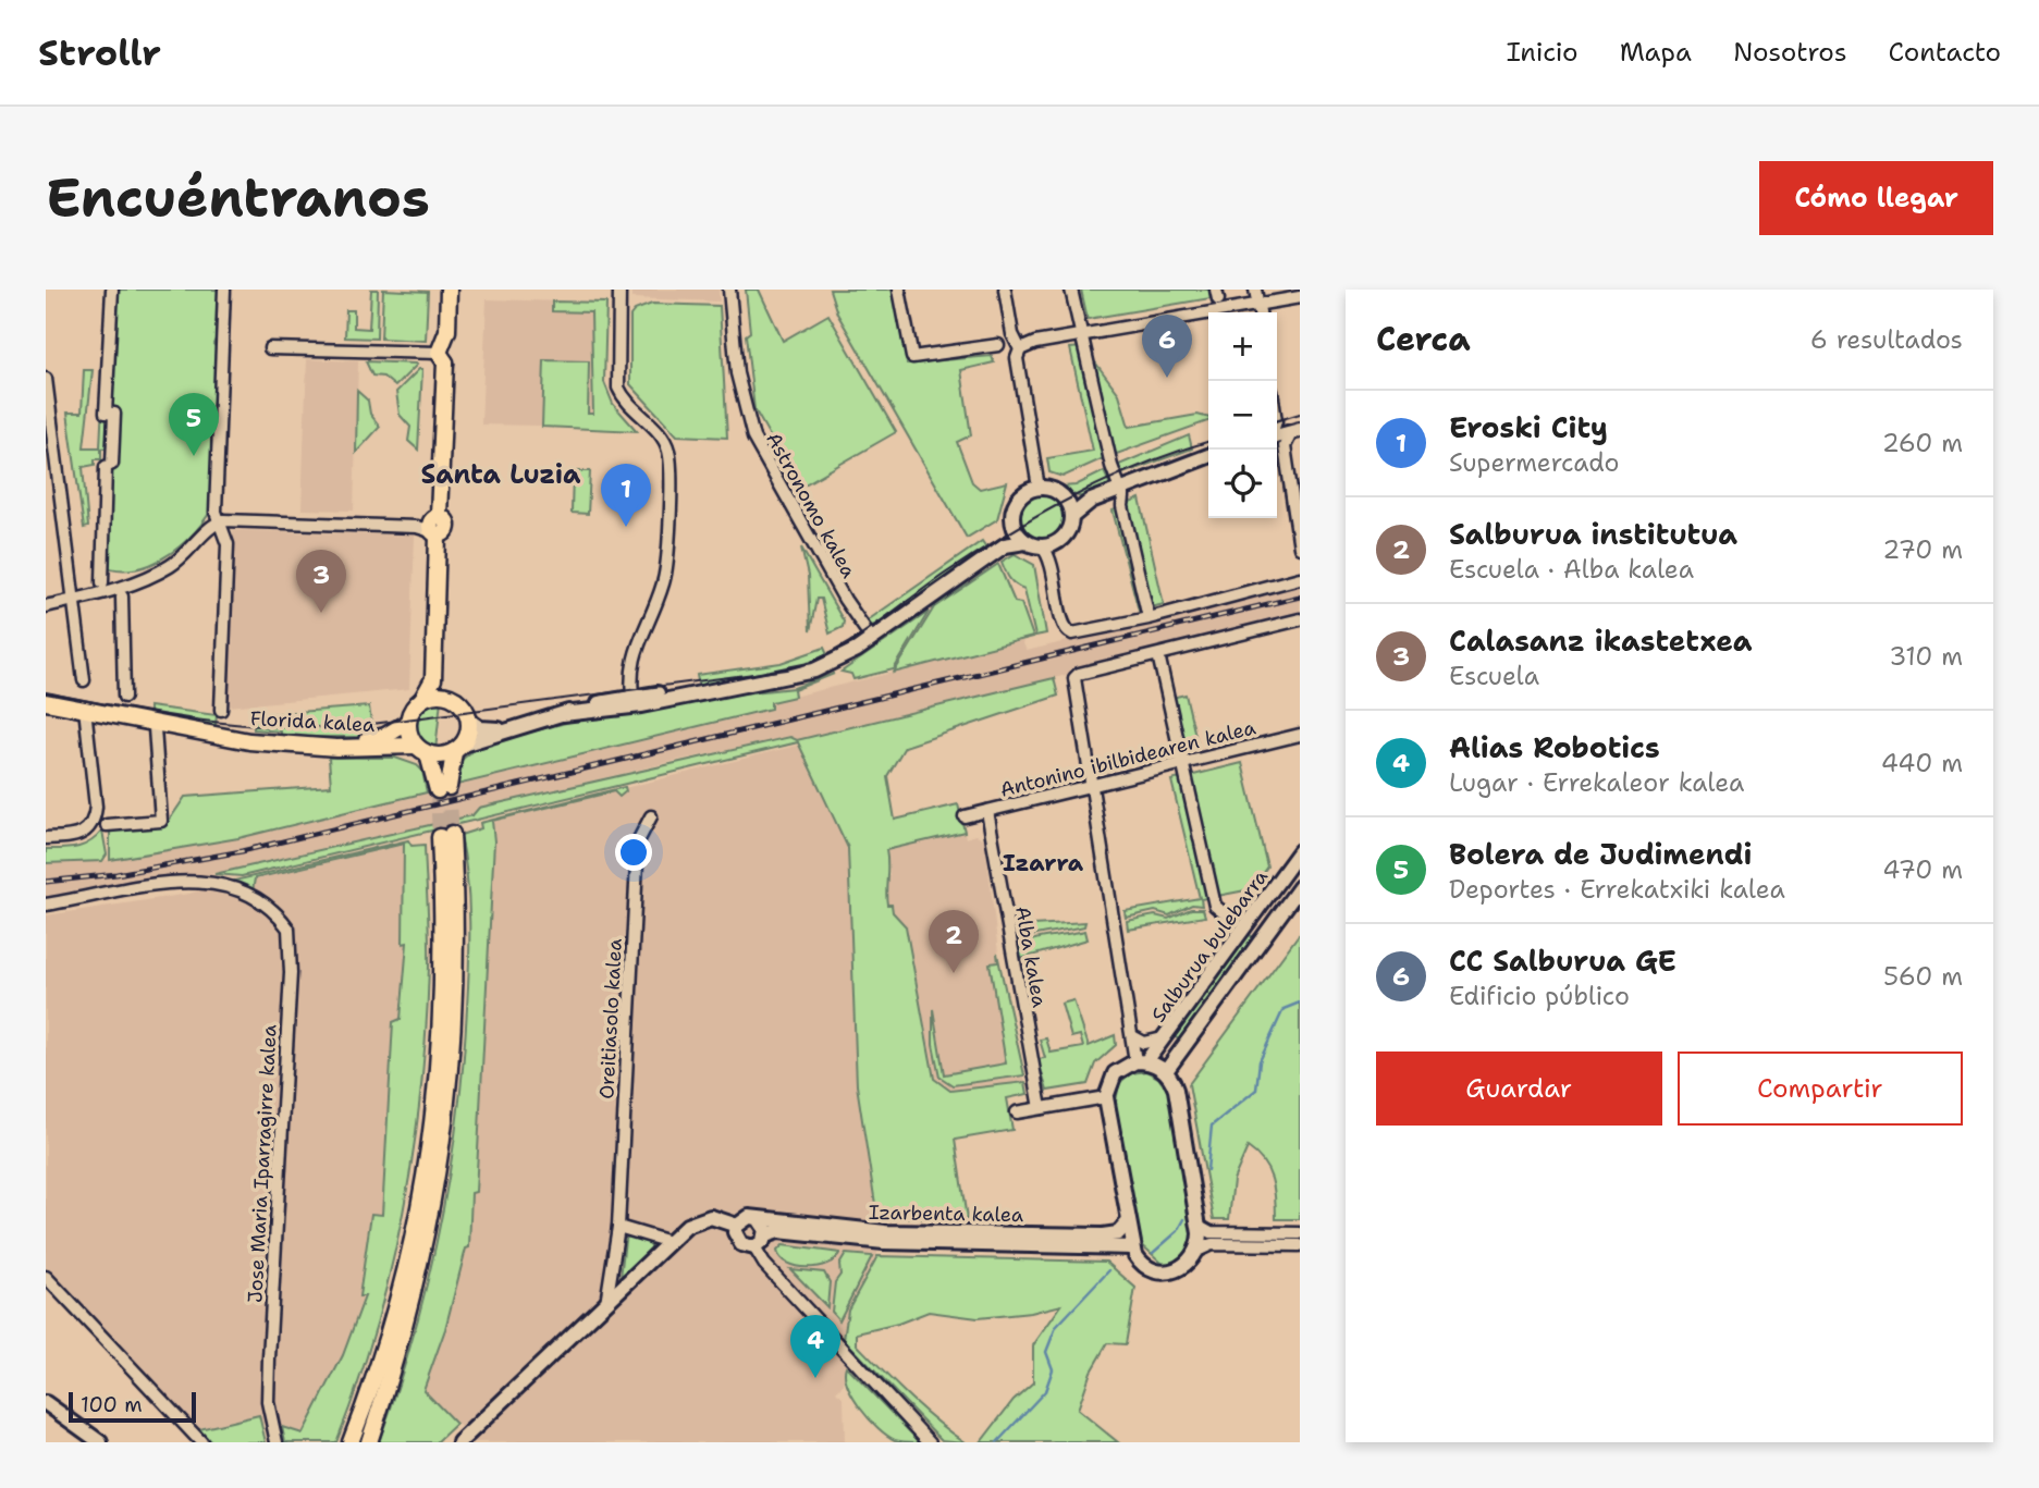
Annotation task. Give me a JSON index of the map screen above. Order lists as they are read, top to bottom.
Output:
{
  "streets": {
    "main road": ["Florida kalea", "Salburua bulebarra", "Izarbenta kalea"],
    "street": [
      "Astronomo kalea",
      "Antonino ibilbidearen kalea",
      "Alba kalea",
      "Oreitiasolo kalea",
      "Jose Maria Iparragirre kalea"
    ]
  },
  "crossings": [
    ["Antonino ibilbidearen kalea", "Alba kalea"]
  ],
  "districts": ["Santa Luzia", "Izarra"],
  "scale_bar": "100 m",
  "page": {
    "header": "Strollr",
    "nav": [
      "Inicio",
      "Mapa",
      "Nosotros",
      "Contacto"
    ],
    "buttons": [
      "Cómo llegar",
      ["Guardar", "Compartir"]
    ],
    "title": "Encuéntranos",
    "heading": ["Cerca", "6 resultados"],
    "map_buttons": ["+", "−"],
    "pins": [
      "6",
      "5",
      "1",
      "3",
      "2",
      "4"
    ],
    "list": [
      {
        "mark": "1",
        "name": "Eroski City",
        "note": "Supermercado",
        "value": "260 m"
      },
      {
        "mark": "2",
        "name": "Salburua institutua",
        "note": "Escuela · Alba kalea",
        "value": "270 m"
      },
      {
        "mark": "3",
        "name": "Calasanz ikastetxea",
        "note": "Escuela",
        "value": "310 m"
      },
      {
        "mark": "4",
        "name": "Alias Robotics",
        "note": "Lugar · Errekaleor kalea",
        "value": "440 m"
      },
      {
        "mark": "5",
        "name": "Bolera de Judimendi",
        "note": "Deportes · Errekatxiki kalea",
        "value": "470 m"
      },
      {
        "mark": "6",
        "name": "CC Salburua GE",
        "note": "Edificio público",
        "value": "560 m"
      }
    ],
    "scale": "100 m"
  }
}
